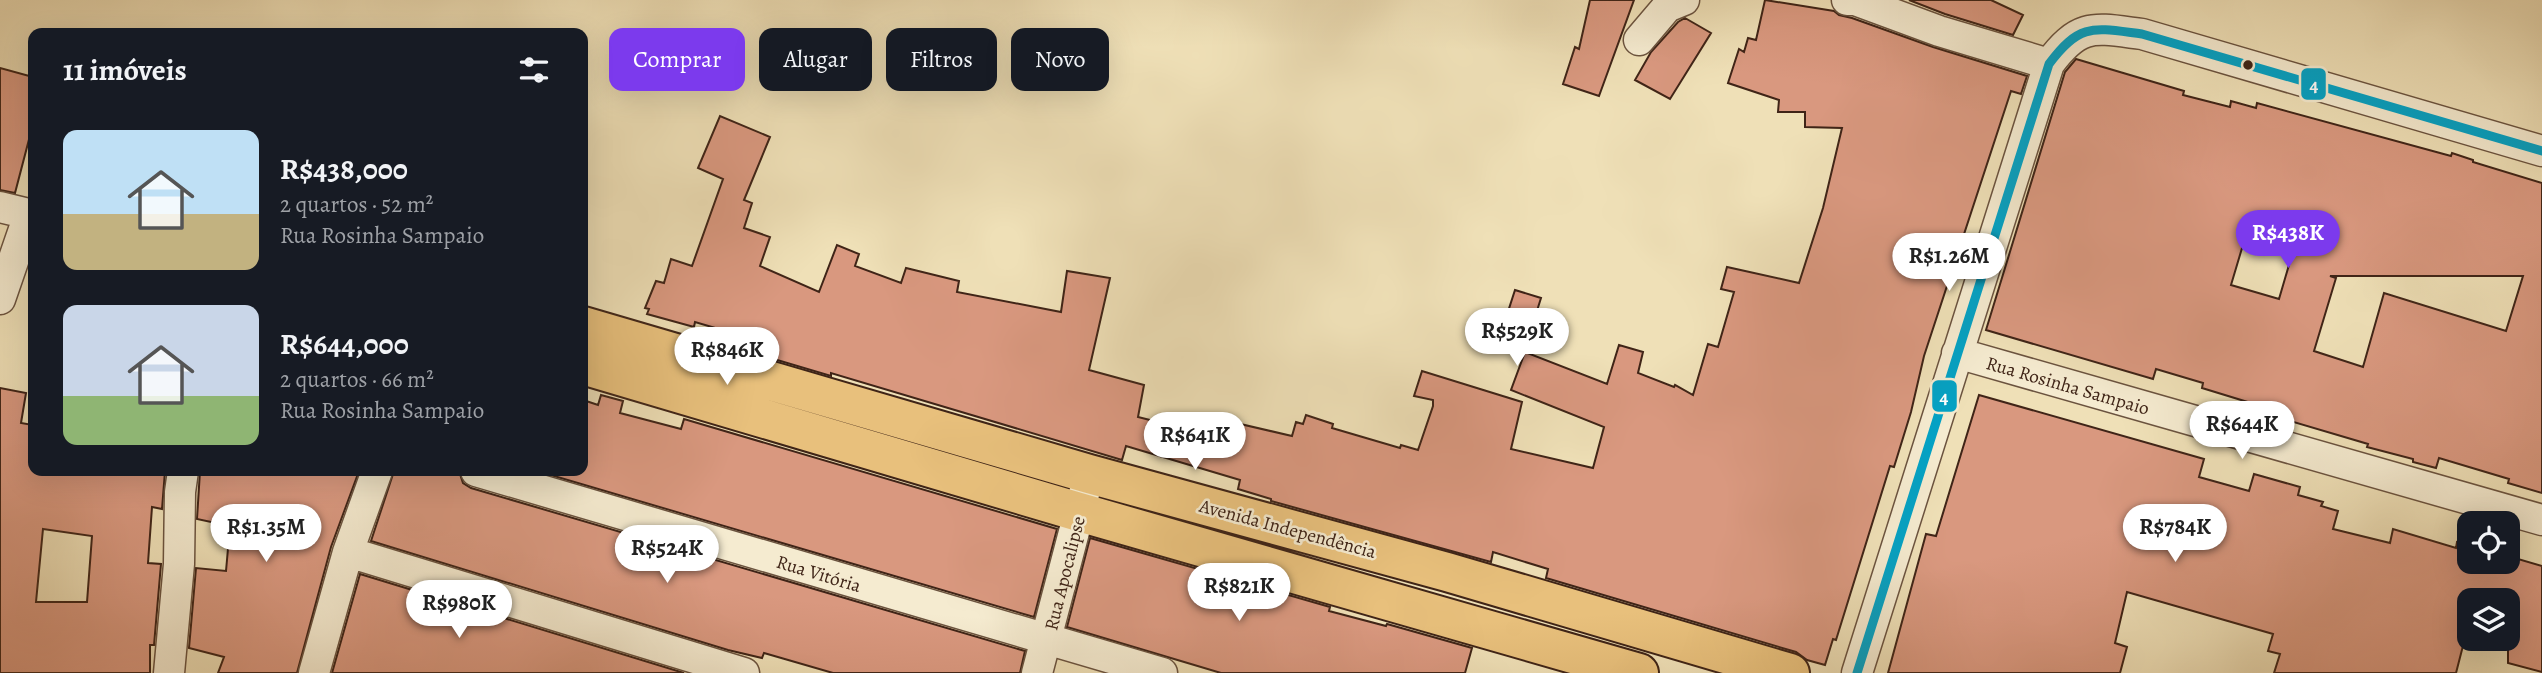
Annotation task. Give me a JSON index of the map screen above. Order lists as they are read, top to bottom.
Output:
{
  "streets": {
    "main road": ["Avenida Independência"],
    "street": ["Rua Rosinha Sampaio", "Rua Vitória", "Rua Apocalipse"]
  },
  "crossings": [
    ["Avenida Independência", "Rua Apocalipse"],
    ["Rua Vitória", "Rua Apocalipse"]
  ],
  "lines": ["transit line 4"],
  "page": {
    "chip": [
      "Comprar",
      "Alugar",
      "Filtros",
      "Novo"
    ],
    "heading": "11 imóveis",
    "list": [
      {
        "name": "R$438,000",
        "note": "2 quartos · 52 m² · Rua Rosinha Sampaio"
      },
      {
        "name": "R$644,000",
        "note": "2 quartos · 66 m² · Rua Rosinha Sampaio"
      }
    ],
    "price": [
      "R$438K",
      "R$1.26M",
      "R$529K",
      "R$846K",
      "R$644K",
      "R$641K",
      "R$1.35M",
      "R$784K",
      "R$524K",
      "R$821K",
      "R$980K"
    ]
  }
}
